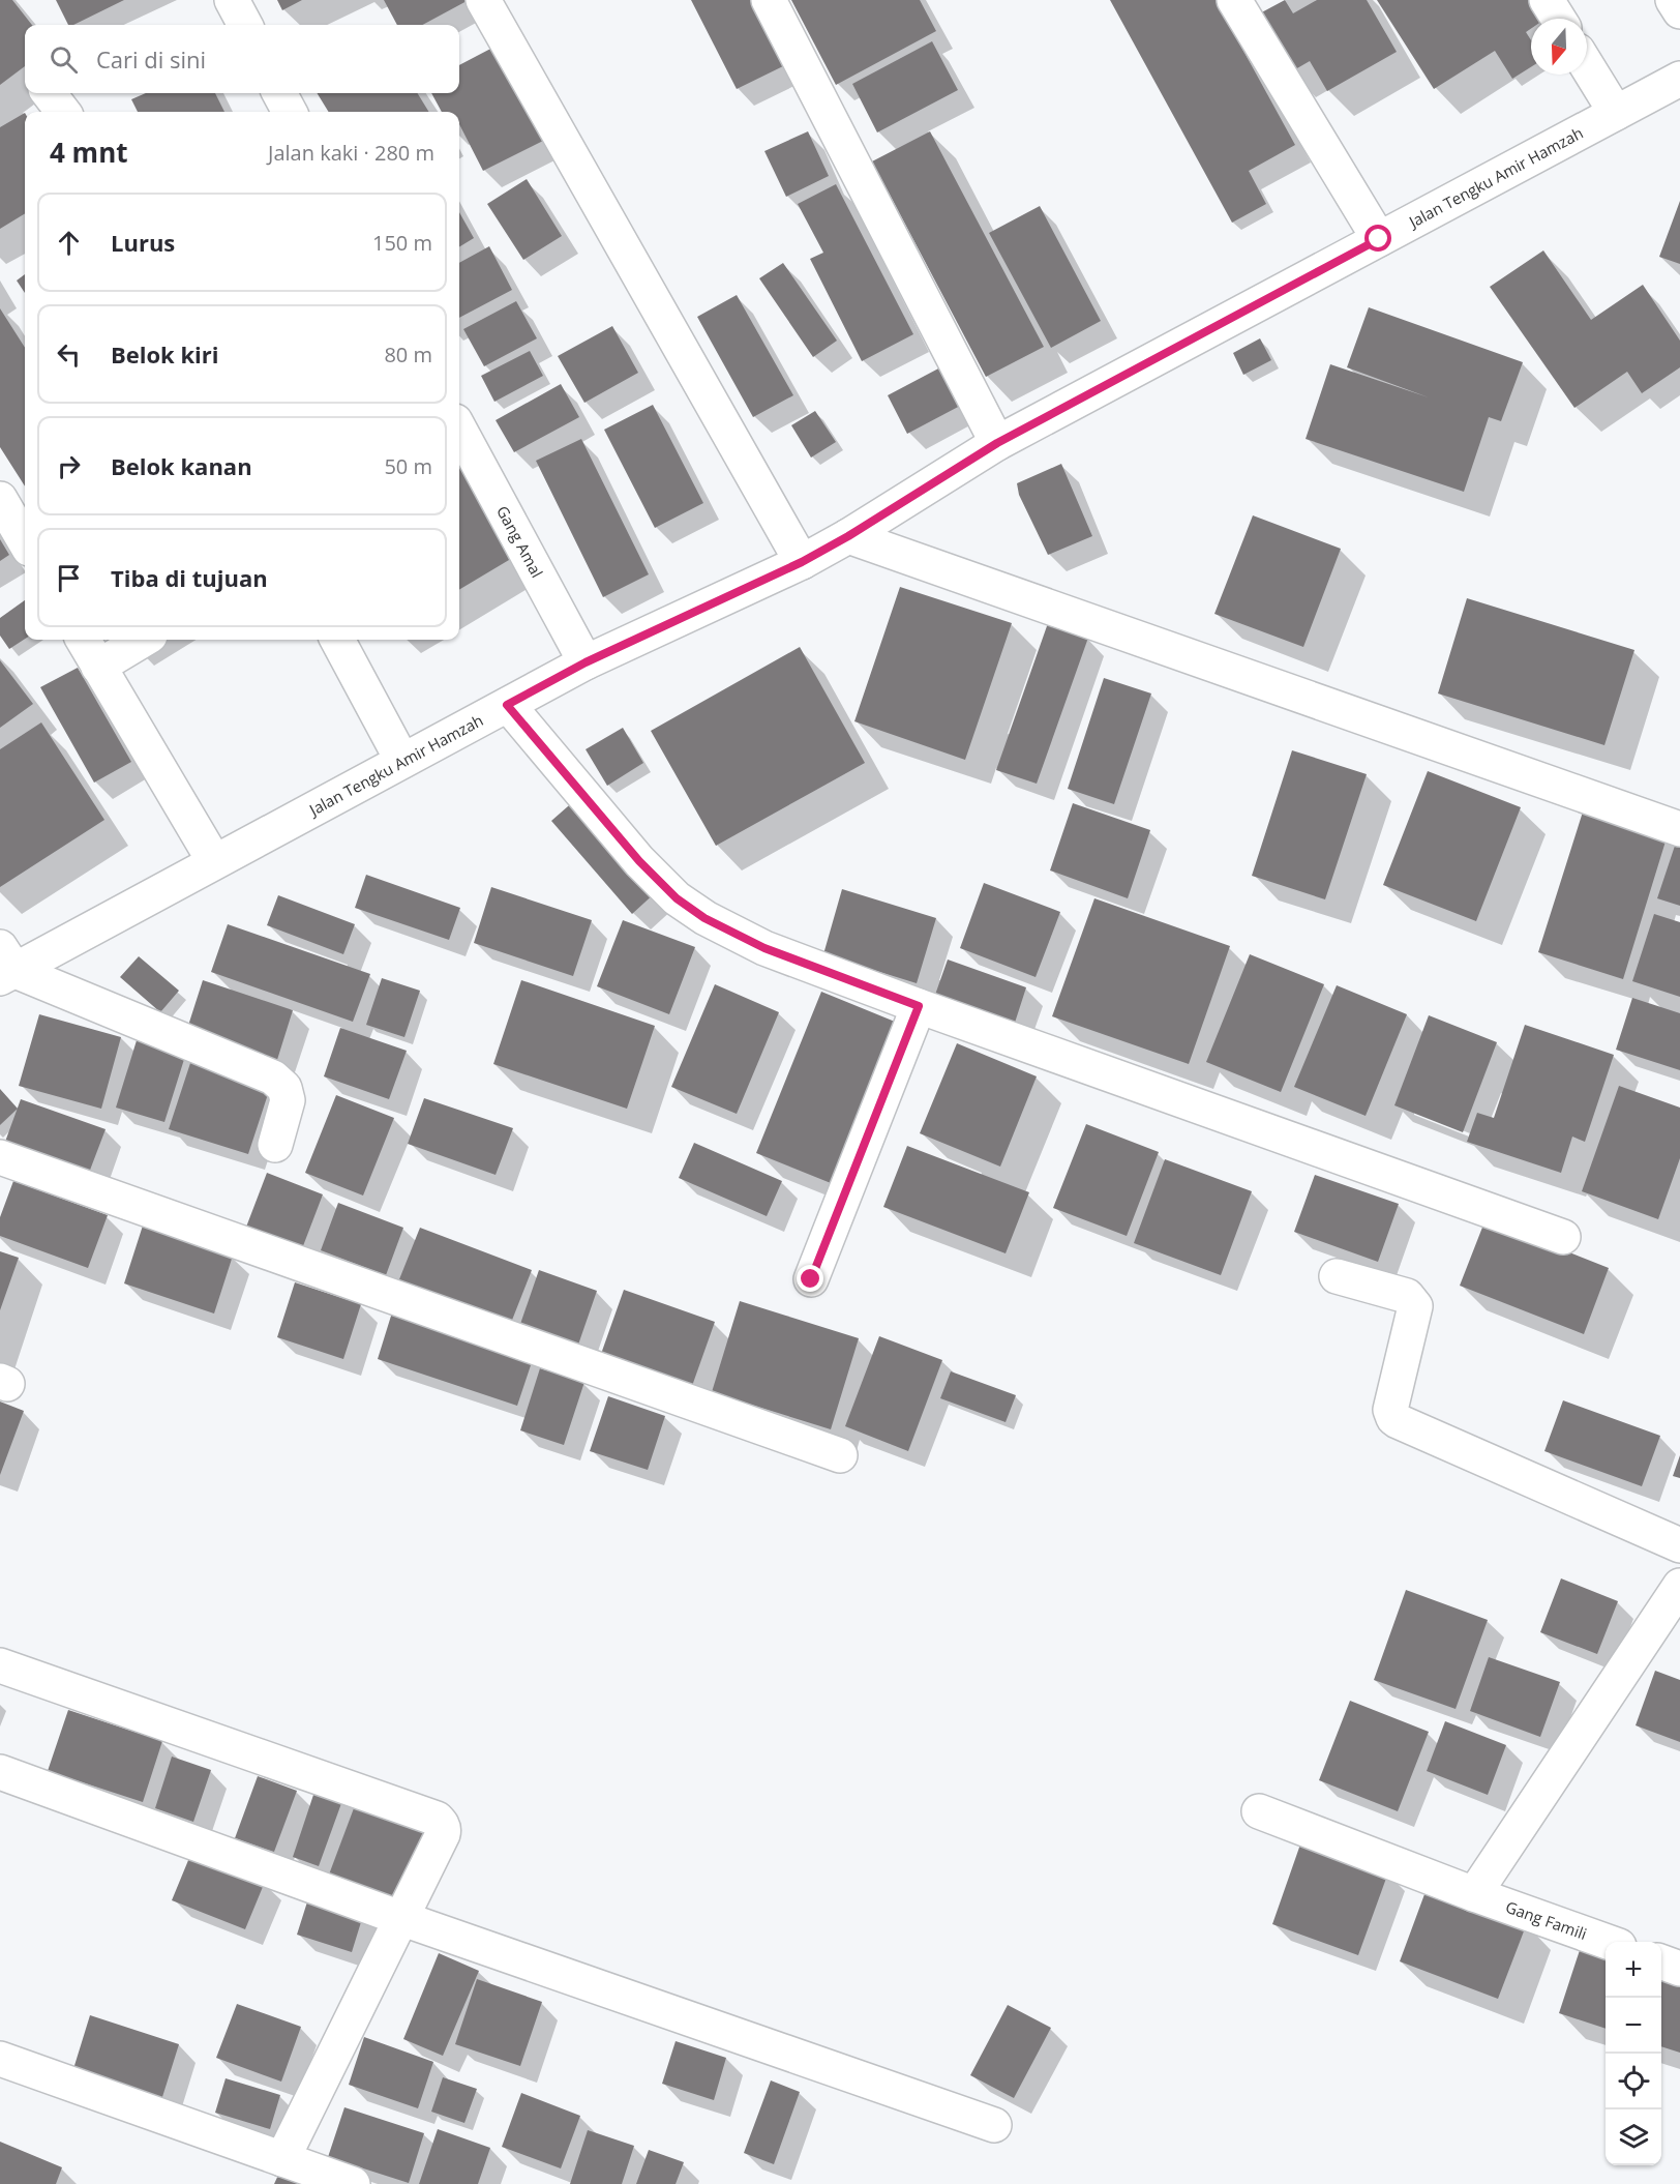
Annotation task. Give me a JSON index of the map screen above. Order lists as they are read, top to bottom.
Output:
{
  "streets": {
    "street": ["Jalan Tengku Amir Hamzah", "Gang Amal", "Gang Famili"]
  },
  "crossings": [
    ["Jalan Tengku Amir Hamzah", "Gang Amal"]
  ],
  "north": "bottom",
  "page": {
    "search": "Cari di sini",
    "heading": ["4 mnt", "Jalan kaki · 280 m"],
    "list": [
      ["Lurus", "150 m"],
      ["Belok kiri", "80 m"],
      ["Belok kanan", "50 m"],
      "Tiba di tujuan"
    ],
    "map_buttons": ["+", "−"]
  }
}
